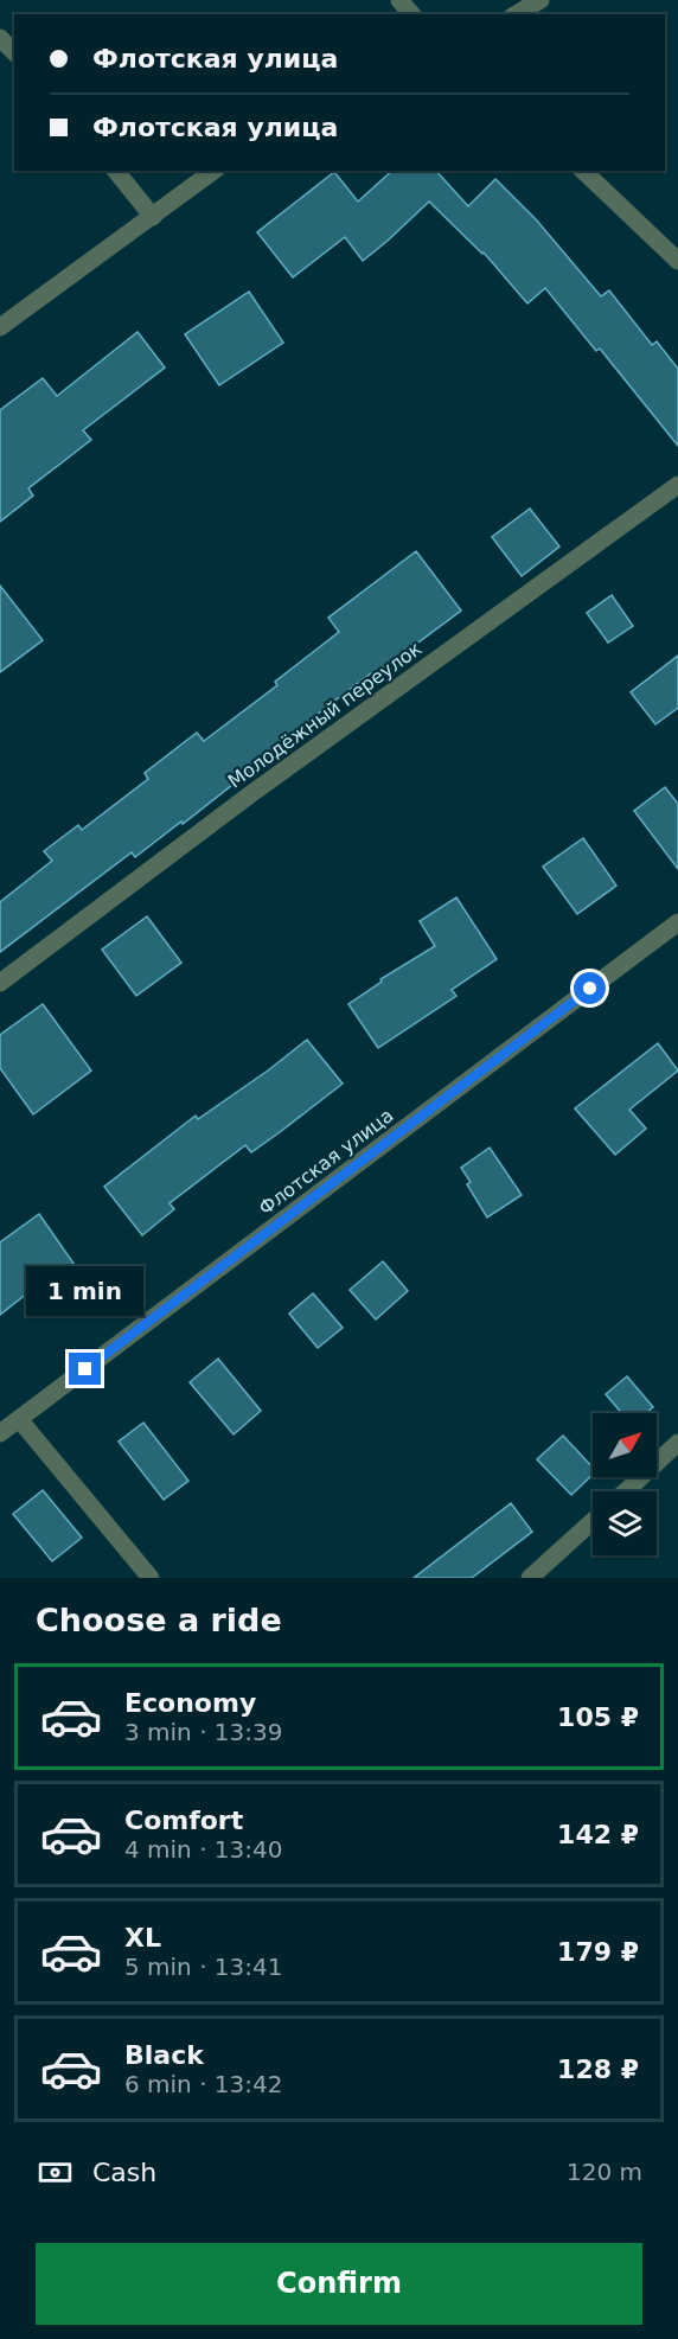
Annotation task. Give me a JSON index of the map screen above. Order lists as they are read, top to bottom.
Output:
{
  "streets": {
    "street": ["Молодёжный переулок", "Флотская улица"]
  },
  "north": "top right",
  "page": {
    "banner": ["Флотская улица", "Флотская улица"],
    "bubble": "1 min",
    "heading": "Choose a ride",
    "list": [
      {
        "name": "Economy",
        "note": "3 min · 13:39",
        "value": "105 ₽"
      },
      {
        "name": "Comfort",
        "note": "4 min · 13:40",
        "value": "142 ₽"
      },
      {
        "name": "XL",
        "note": "5 min · 13:41",
        "value": "179 ₽"
      },
      {
        "name": "Black",
        "note": "6 min · 13:42",
        "value": "128 ₽"
      }
    ],
    "pay": ["Cash", "120 m"],
    "buttons": "Confirm"
  }
}
